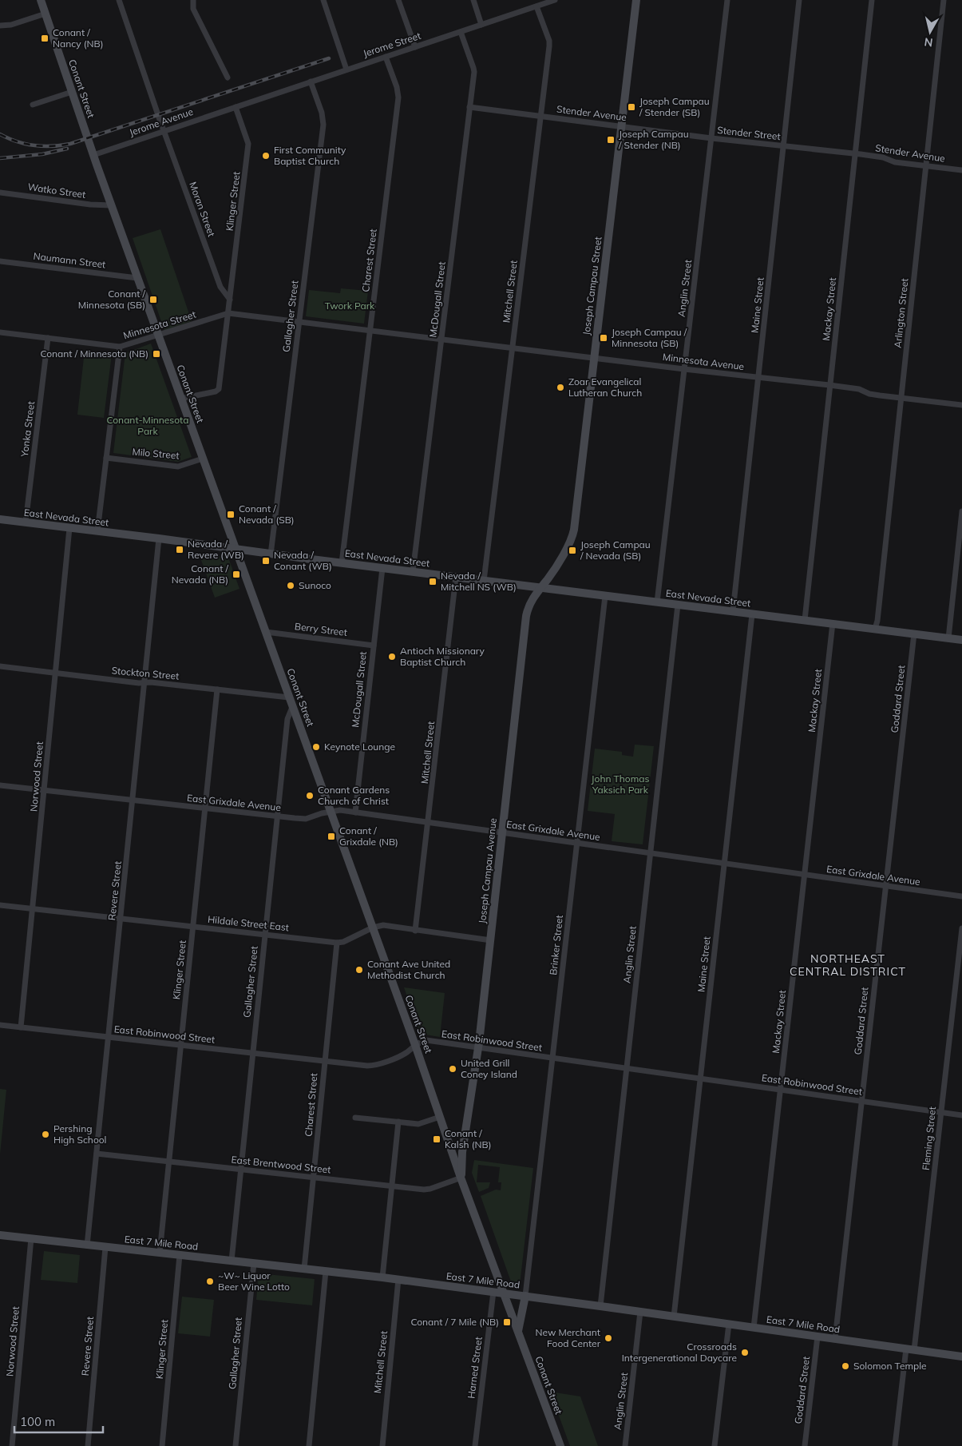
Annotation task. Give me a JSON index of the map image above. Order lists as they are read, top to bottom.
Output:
{
  "streets": {
    "street": [
      "Jerome Street",
      "Conant Street",
      "Stender Avenue",
      "Jerome Avenue",
      "Stender Street",
      "Watko Street",
      "Klinger Street",
      "Moran Street",
      "Naumann Street",
      "Charest Street",
      "Joseph Campau Street",
      "Anglin Street",
      "Mitchell Street",
      "McDougall Street",
      "Maine Street",
      "Mackay Street",
      "Arlington Street",
      "Gallagher Street",
      "Minnesota Street",
      "Minnesota Avenue",
      "Yonka Street",
      "Milo Street",
      "East Nevada Street",
      "Berry Street",
      "Stockton Street",
      "Goddard Street",
      "Norwood Street",
      "East Grixdale Avenue",
      "Joseph Campau Avenue",
      "Revere Street",
      "Hildale Street East",
      "Brinker Street",
      "East Robinwood Street",
      "Fleming Street",
      "East Brentwood Street",
      "East 7 Mile Road",
      "Harned Street"
    ]
  },
  "crossings": [
    ["Jerome Street", "Jerome Avenue"],
    ["Jerome Street", "Klinger Street"],
    ["Jerome Street", "Charest Street"],
    ["Jerome Street", "Mitchell Street"],
    ["Jerome Street", "McDougall Street"],
    ["Jerome Street", "Gallagher Street"],
    ["Conant Street", "Jerome Avenue"],
    ["Conant Street", "Watko Street"],
    ["Conant Street", "Naumann Street"],
    ["Conant Street", "Gallagher Street"],
    ["Conant Street", "Minnesota Street"],
    ["Conant Street", "Milo Street"],
    ["Conant Street", "East Nevada Street"],
    ["Conant Street", "Berry Street"],
    ["Conant Street", "Stockton Street"],
    ["Conant Street", "East Grixdale Avenue"],
    ["Conant Street", "Joseph Campau Avenue"],
    ["Conant Street", "Hildale Street East"],
    ["Conant Street", "East Robinwood Street"],
    ["Conant Street", "East Brentwood Street"],
    ["Conant Street", "East 7 Mile Road"],
    ["Stender Avenue", "Stender Street"],
    ["Stender Avenue", "Joseph Campau Street"],
    ["Stender Avenue", "Anglin Street"],
    ["Stender Avenue", "Mitchell Street"],
    ["Stender Avenue", "McDougall Street"],
    ["Stender Avenue", "Maine Street"],
    ["Stender Avenue", "Mackay Street"],
    ["Stender Avenue", "Arlington Street"],
    ["Jerome Avenue", "Klinger Street"],
    ["Jerome Avenue", "Moran Street"],
    ["Stender Street", "Anglin Street"],
    ["Stender Street", "Maine Street"],
    ["Klinger Street", "Moran Street"],
    ["Klinger Street", "Stockton Street"],
    ["Klinger Street", "East Grixdale Avenue"],
    ["Klinger Street", "Hildale Street East"],
    ["Klinger Street", "East Robinwood Street"],
    ["Klinger Street", "East Brentwood Street"],
    ["Klinger Street", "East 7 Mile Road"],
    ["Charest Street", "Minnesota Avenue"],
    ["Charest Street", "East Nevada Street"],
    ["Charest Street", "Hildale Street East"],
    ["Charest Street", "East Robinwood Street"],
    ["Charest Street", "East Brentwood Street"],
    ["Charest Street", "East 7 Mile Road"],
    ["Joseph Campau Street", "Minnesota Avenue"],
    ["Joseph Campau Street", "Joseph Campau Avenue"],
    ["Anglin Street", "Minnesota Avenue"],
    ["Anglin Street", "East Nevada Street"],
    ["Anglin Street", "East Grixdale Avenue"],
    ["Anglin Street", "East Robinwood Street"],
    ["Anglin Street", "East 7 Mile Road"],
    ["Mitchell Street", "Minnesota Avenue"],
    ["Mitchell Street", "East Nevada Street"],
    ["Mitchell Street", "East Grixdale Avenue"],
    ["Mitchell Street", "Hildale Street East"],
    ["Mitchell Street", "East 7 Mile Road"],
    ["McDougall Street", "Minnesota Avenue"],
    ["McDougall Street", "East Nevada Street"],
    ["McDougall Street", "Berry Street"],
    ["McDougall Street", "East Grixdale Avenue"],
    ["Maine Street", "Minnesota Avenue"],
    ["Maine Street", "East Nevada Street"],
    ["Maine Street", "East Grixdale Avenue"],
    ["Maine Street", "East Robinwood Street"],
    ["Maine Street", "East 7 Mile Road"],
    ["Mackay Street", "Minnesota Avenue"],
    ["Mackay Street", "East Nevada Street"],
    ["Mackay Street", "East Grixdale Avenue"],
    ["Mackay Street", "East Robinwood Street"],
    ["Mackay Street", "East 7 Mile Road"],
    ["Arlington Street", "Minnesota Avenue"],
    ["Arlington Street", "East Nevada Street"],
    ["Gallagher Street", "Minnesota Street"],
    ["Gallagher Street", "Minnesota Avenue"],
    ["Gallagher Street", "East Nevada Street"],
    ["Gallagher Street", "East Grixdale Avenue"],
    ["Gallagher Street", "Hildale Street East"],
    ["Gallagher Street", "East Robinwood Street"],
    ["Gallagher Street", "East Brentwood Street"],
    ["Gallagher Street", "East 7 Mile Road"],
    ["Minnesota Street", "Minnesota Avenue"],
    ["Minnesota Street", "Yonka Street"],
    ["Yonka Street", "East Nevada Street"],
    ["East Nevada Street", "Goddard Street"],
    ["East Nevada Street", "Norwood Street"],
    ["East Nevada Street", "Joseph Campau Avenue"],
    ["East Nevada Street", "Revere Street"],
    ["East Nevada Street", "Brinker Street"],
    ["Stockton Street", "Norwood Street"],
    ["Stockton Street", "Revere Street"],
    ["Goddard Street", "East Grixdale Avenue"],
    ["Goddard Street", "East Robinwood Street"],
    ["Goddard Street", "East 7 Mile Road"],
    ["Norwood Street", "East Grixdale Avenue"],
    ["Norwood Street", "Hildale Street East"],
    ["Norwood Street", "East Robinwood Street"],
    ["Norwood Street", "East 7 Mile Road"],
    ["East Grixdale Avenue", "Joseph Campau Avenue"],
    ["East Grixdale Avenue", "Revere Street"],
    ["East Grixdale Avenue", "Brinker Street"],
    ["Joseph Campau Avenue", "Hildale Street East"],
    ["Joseph Campau Avenue", "East Robinwood Street"],
    ["Joseph Campau Avenue", "East Brentwood Street"],
    ["Revere Street", "Hildale Street East"],
    ["Revere Street", "East Robinwood Street"],
    ["Revere Street", "East Brentwood Street"],
    ["Revere Street", "East 7 Mile Road"],
    ["Brinker Street", "East Robinwood Street"],
    ["Brinker Street", "East 7 Mile Road"],
    ["East Robinwood Street", "Fleming Street"],
    ["Fleming Street", "East 7 Mile Road"],
    ["East 7 Mile Road", "Harned Street"]
  ],
  "districts": ["NORTHEAST CENTRAL DISTRICT"],
  "parks": ["Twork Park", "Conant-Minnesota Park", "John Thomas Yaksich Park"],
  "places": {
    "transit": [
      "Conant / Nancy (NB)",
      "Joseph Campau / Stender (SB)",
      "Joseph Campau / Stender (NB)",
      "Conant / Minnesota (SB)",
      "Joseph Campau / Minnesota (SB)",
      "Conant / Minnesota (NB)",
      "Conant / Nevada (SB)",
      "Nevada / Revere (WB)",
      "Joseph Campau / Nevada (SB)",
      "Nevada / Conant (WB)",
      "Conant / Nevada (NB)",
      "Nevada / Mitchell NS (WB)",
      "Conant / Grixdale (NB)",
      "Conant / Kalsh (NB)",
      "Conant / 7 Mile (NB)"
    ],
    "other": [
      "First Community Baptist Church",
      "Zoar Evangelical Lutheran Church",
      "Sunoco",
      "Antioch Missionary Baptist Church",
      "Keynote Lounge",
      "Conant Gardens Church of Christ",
      "Conant Ave United Methodist Church",
      "United Grill Coney Island",
      "Pershing High School",
      "~W~ Liquor Beer Wine Lotto",
      "New Merchant Food Center",
      "Crossroads Intergenerational Daycare",
      "Solomon Temple"
    ]
  },
  "scale_bar": "100 m",
  "north": "bottom"
}
